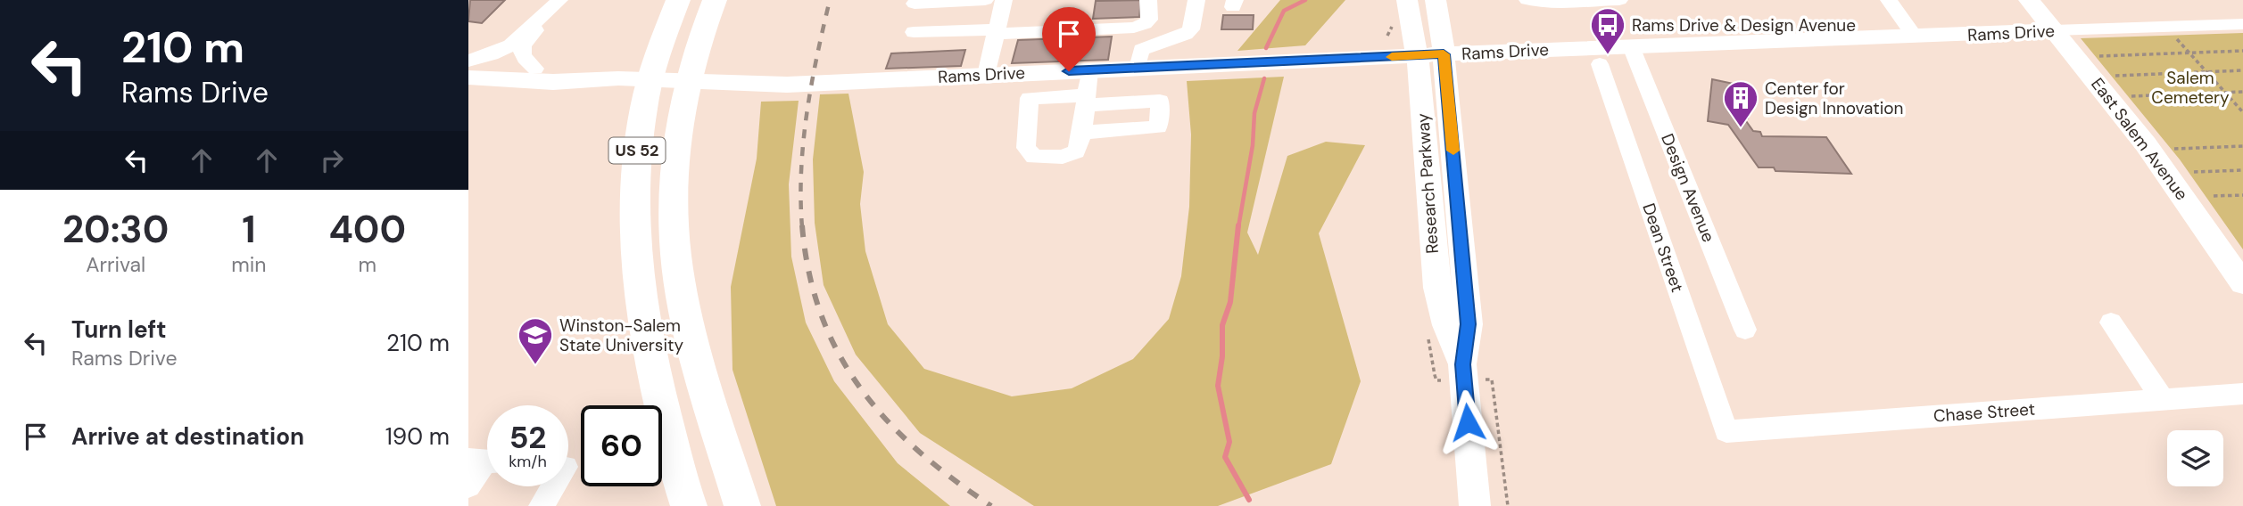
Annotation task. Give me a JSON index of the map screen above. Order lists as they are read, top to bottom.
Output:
{
  "streets": {
    "highway": ["US 52"],
    "main road": ["Rams Drive", "East Salem Avenue", "Research Parkway"],
    "street": ["Design Avenue", "Dean Street", "Chase Street"]
  },
  "crossings": [
    ["Rams Drive", "East Salem Avenue"],
    ["Rams Drive", "Research Parkway"],
    ["Rams Drive", "Design Avenue"],
    ["Dean Street", "Chase Street"]
  ],
  "parks": ["Salem Cemetery"],
  "places": {
    "bus stop": ["Rams Drive & Design Avenue"],
    "building": ["Center for Design Innovation"],
    "school or university": ["Winston-Salem State University"]
  },
  "page": {
    "turn": ["210 m", "Rams Drive"],
    "eta": [
      "20:30",
      "Arrival",
      "1",
      "min",
      "400",
      "m"
    ],
    "list": [
      {
        "name": "Turn left",
        "note": "Rams Drive",
        "value": "210 m"
      },
      {
        "name": "Arrive at destination",
        "value": "190 m"
      }
    ],
    "speed": "52 km/h",
    "limit": "60"
  }
}
